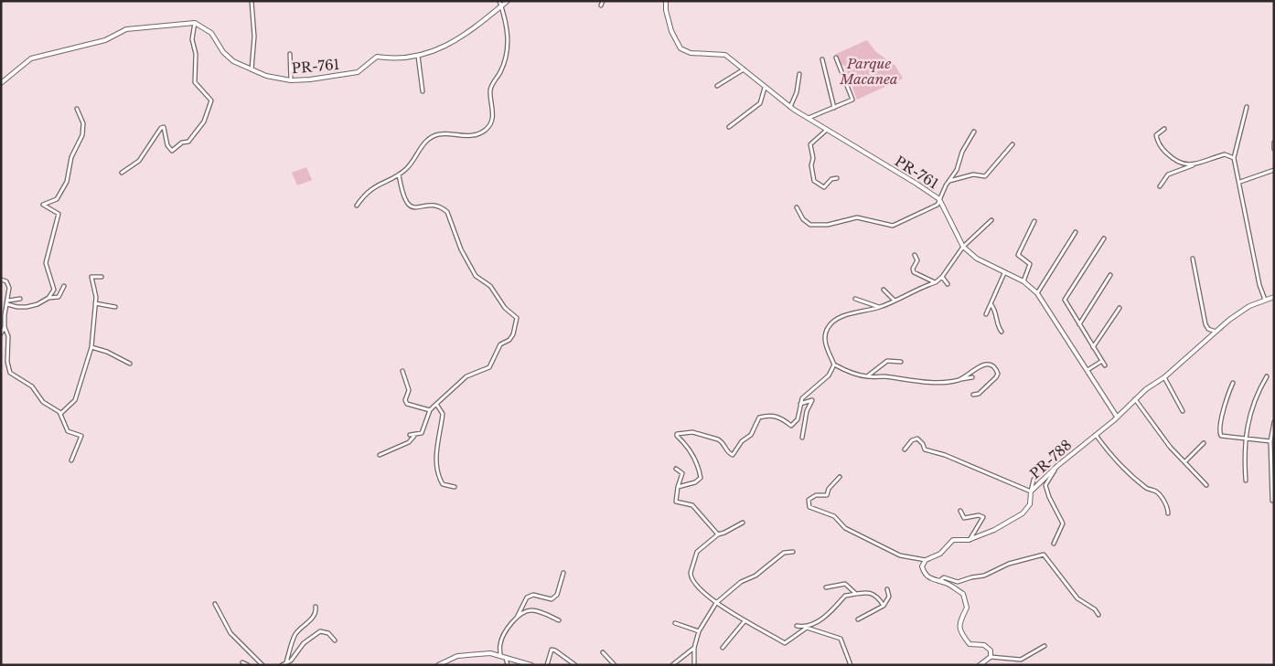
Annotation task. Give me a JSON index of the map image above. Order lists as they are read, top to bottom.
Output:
{
  "streets": {
    "street": ["PR-761", "PR-788"]
  },
  "crossings": [
    ["PR-761", "PR-788"]
  ],
  "parks": ["Parque Macanea"]
}
